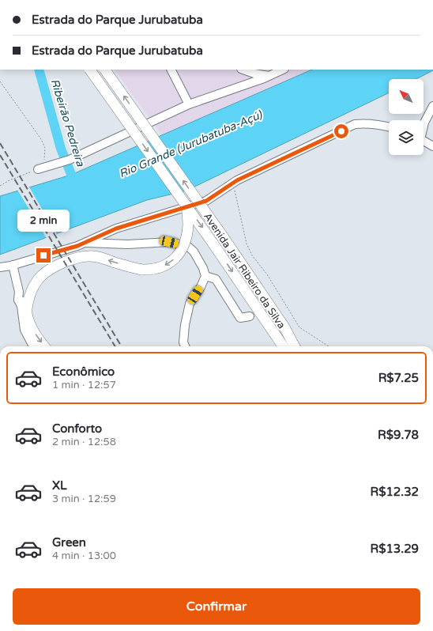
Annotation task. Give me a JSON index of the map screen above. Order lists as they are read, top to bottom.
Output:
{
  "streets": {
    "main road": ["Avenida Jair Ribeiro da Silva"]
  },
  "water": ["Ribeirão Pedreira", "Rio Grande (Jurubatuba-Açú)"],
  "north": "top left",
  "page": {
    "banner": ["Estrada do Parque Jurubatuba", "Estrada do Parque Jurubatuba"],
    "bubble": "2 min",
    "list": [
      {
        "name": "Econômico",
        "note": "1 min · 12:57",
        "value": "R$7.25"
      },
      {
        "name": "Conforto",
        "note": "2 min · 12:58",
        "value": "R$9.78"
      },
      {
        "name": "XL",
        "note": "3 min · 12:59",
        "value": "R$12.32"
      },
      {
        "name": "Green",
        "note": "4 min · 13:00",
        "value": "R$13.29"
      }
    ],
    "buttons": "Confirmar"
  }
}
